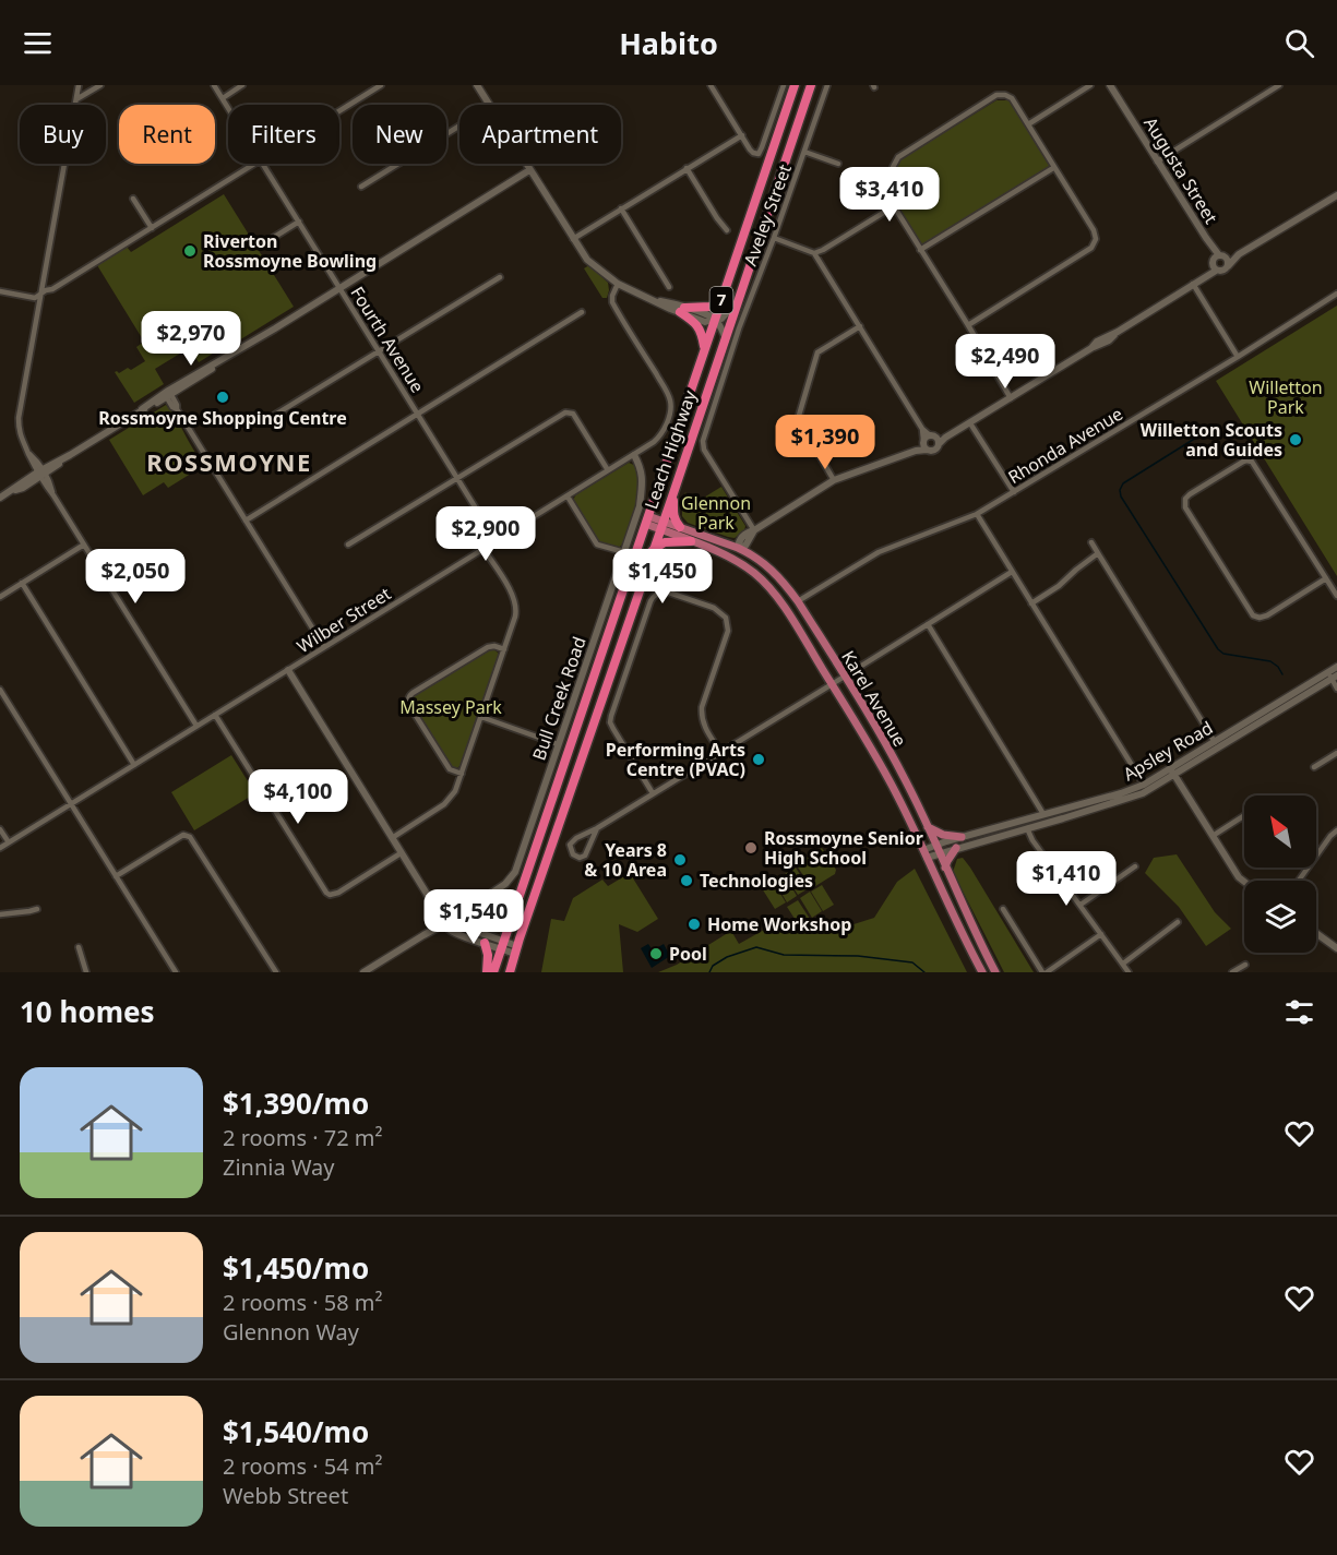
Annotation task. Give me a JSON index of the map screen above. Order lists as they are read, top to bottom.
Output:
{
  "streets": {
    "highway": ["7", "Leach Highway"],
    "main road": ["Karel Avenue"],
    "street": [
      "Augusta Street",
      "Aveley Street",
      "Fourth Avenue",
      "Rhonda Avenue",
      "Wilber Street",
      "Bull Creek Road",
      "Apsley Road"
    ]
  },
  "crossings": [
    ["Fourth Avenue", "Wilber Street"],
    ["Rhonda Avenue", "Karel Avenue"],
    ["Leach Highway", "Karel Avenue"],
    ["Wilber Street", "Bull Creek Road"],
    ["Karel Avenue", "Apsley Road"]
  ],
  "districts": ["ROSSMOYNE"],
  "parks": ["Willetton Park", "Glennon Park", "Massey Park"],
  "places": [
    "Riverton Rossmoyne Bowling",
    "Rossmoyne Shopping Centre",
    "Willetton Scouts and Guides",
    "Performing Arts Centre (PVAC)",
    "Rossmoyne Senior High School",
    "Years 8 & 10 Area",
    "Technologies",
    "Home Workshop",
    "Pool"
  ],
  "north": "top left",
  "page": {
    "header": "Habito",
    "chip": [
      "Buy",
      "Rent",
      "Filters",
      "New",
      "Apartment"
    ],
    "price": [
      "$3,410",
      "$2,970",
      "$2,490",
      "$1,390",
      "$2,900",
      "$2,050",
      "$1,450",
      "$4,100",
      "$1,410",
      "$1,540"
    ],
    "heading": "10 homes",
    "list": [
      {
        "name": "$1,390/mo",
        "note": "2 rooms · 72 m² · Zinnia Way"
      },
      {
        "name": "$1,450/mo",
        "note": "2 rooms · 58 m² · Glennon Way"
      },
      {
        "name": "$1,540/mo",
        "note": "2 rooms · 54 m² · Webb Street"
      }
    ]
  }
}
